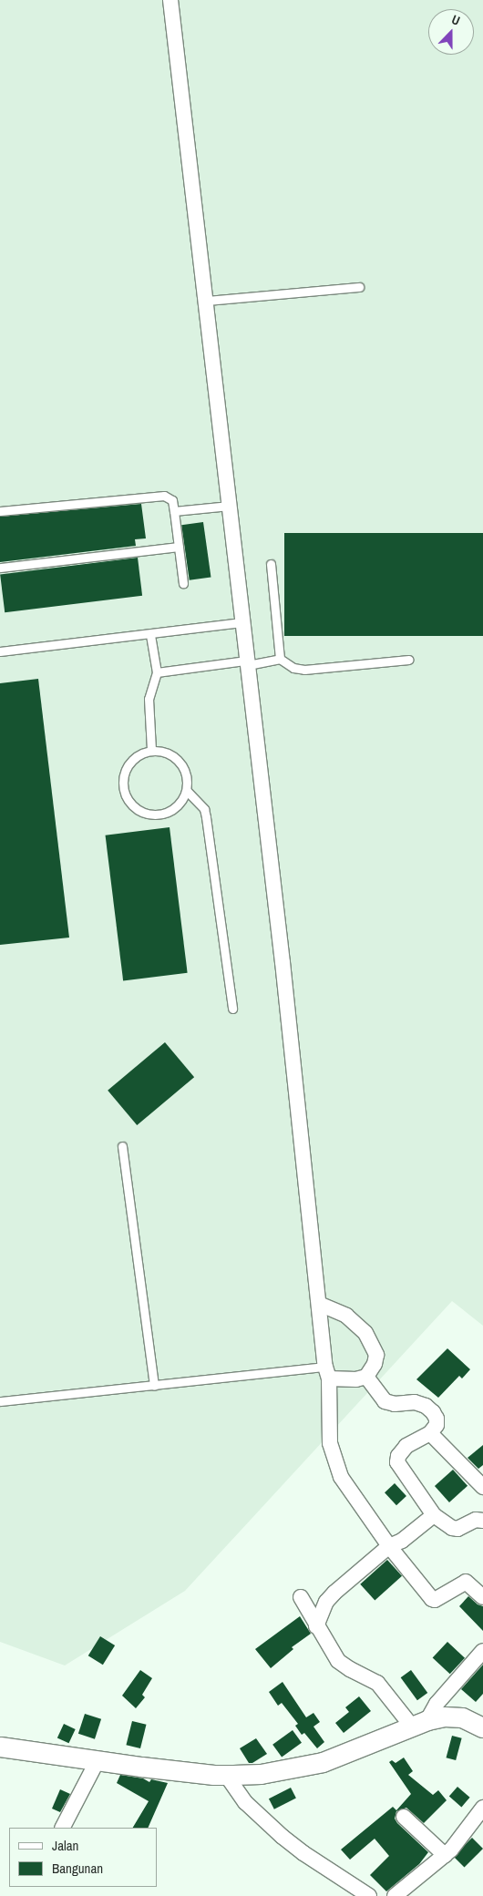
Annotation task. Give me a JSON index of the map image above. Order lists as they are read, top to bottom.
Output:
{
  "legend": ["Jalan", "Bangunan"],
  "north": "top"
}
